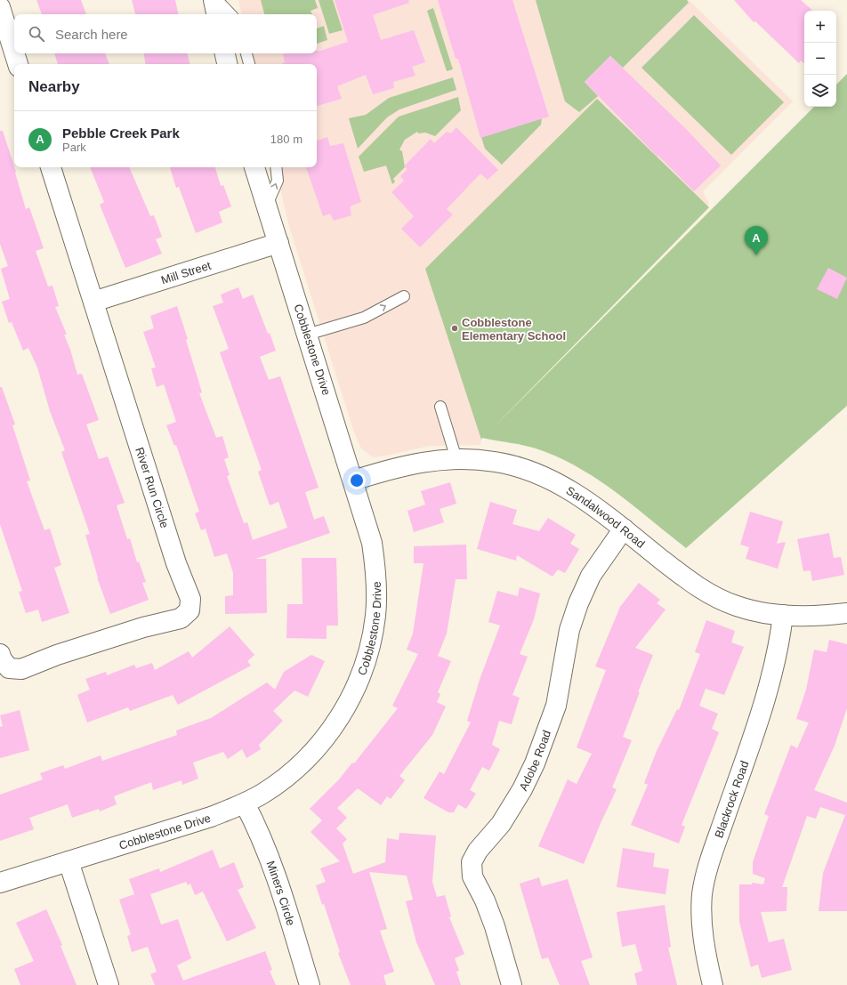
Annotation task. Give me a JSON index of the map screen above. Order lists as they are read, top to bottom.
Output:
{
  "streets": {
    "street": [
      "Mill Street",
      "Cobblestone Drive",
      "River Run Circle",
      "Sandalwood Road",
      "Adobe Road",
      "Blackrock Road",
      "Miners Circle"
    ]
  },
  "crossings": [
    ["Mill Street", "Cobblestone Drive"],
    ["Mill Street", "River Run Circle"],
    ["Cobblestone Drive", "Sandalwood Road"],
    ["Cobblestone Drive", "Miners Circle"],
    ["Sandalwood Road", "Adobe Road"],
    ["Sandalwood Road", "Blackrock Road"]
  ],
  "places": ["Cobblestone Elementary School"],
  "page": {
    "map_buttons": ["+", "−"],
    "search": "Search here",
    "heading": "Nearby",
    "list": [
      {
        "mark": "A",
        "name": "Pebble Creek Park",
        "note": "Park",
        "value": "180 m"
      }
    ],
    "pins": "A"
  }
}
